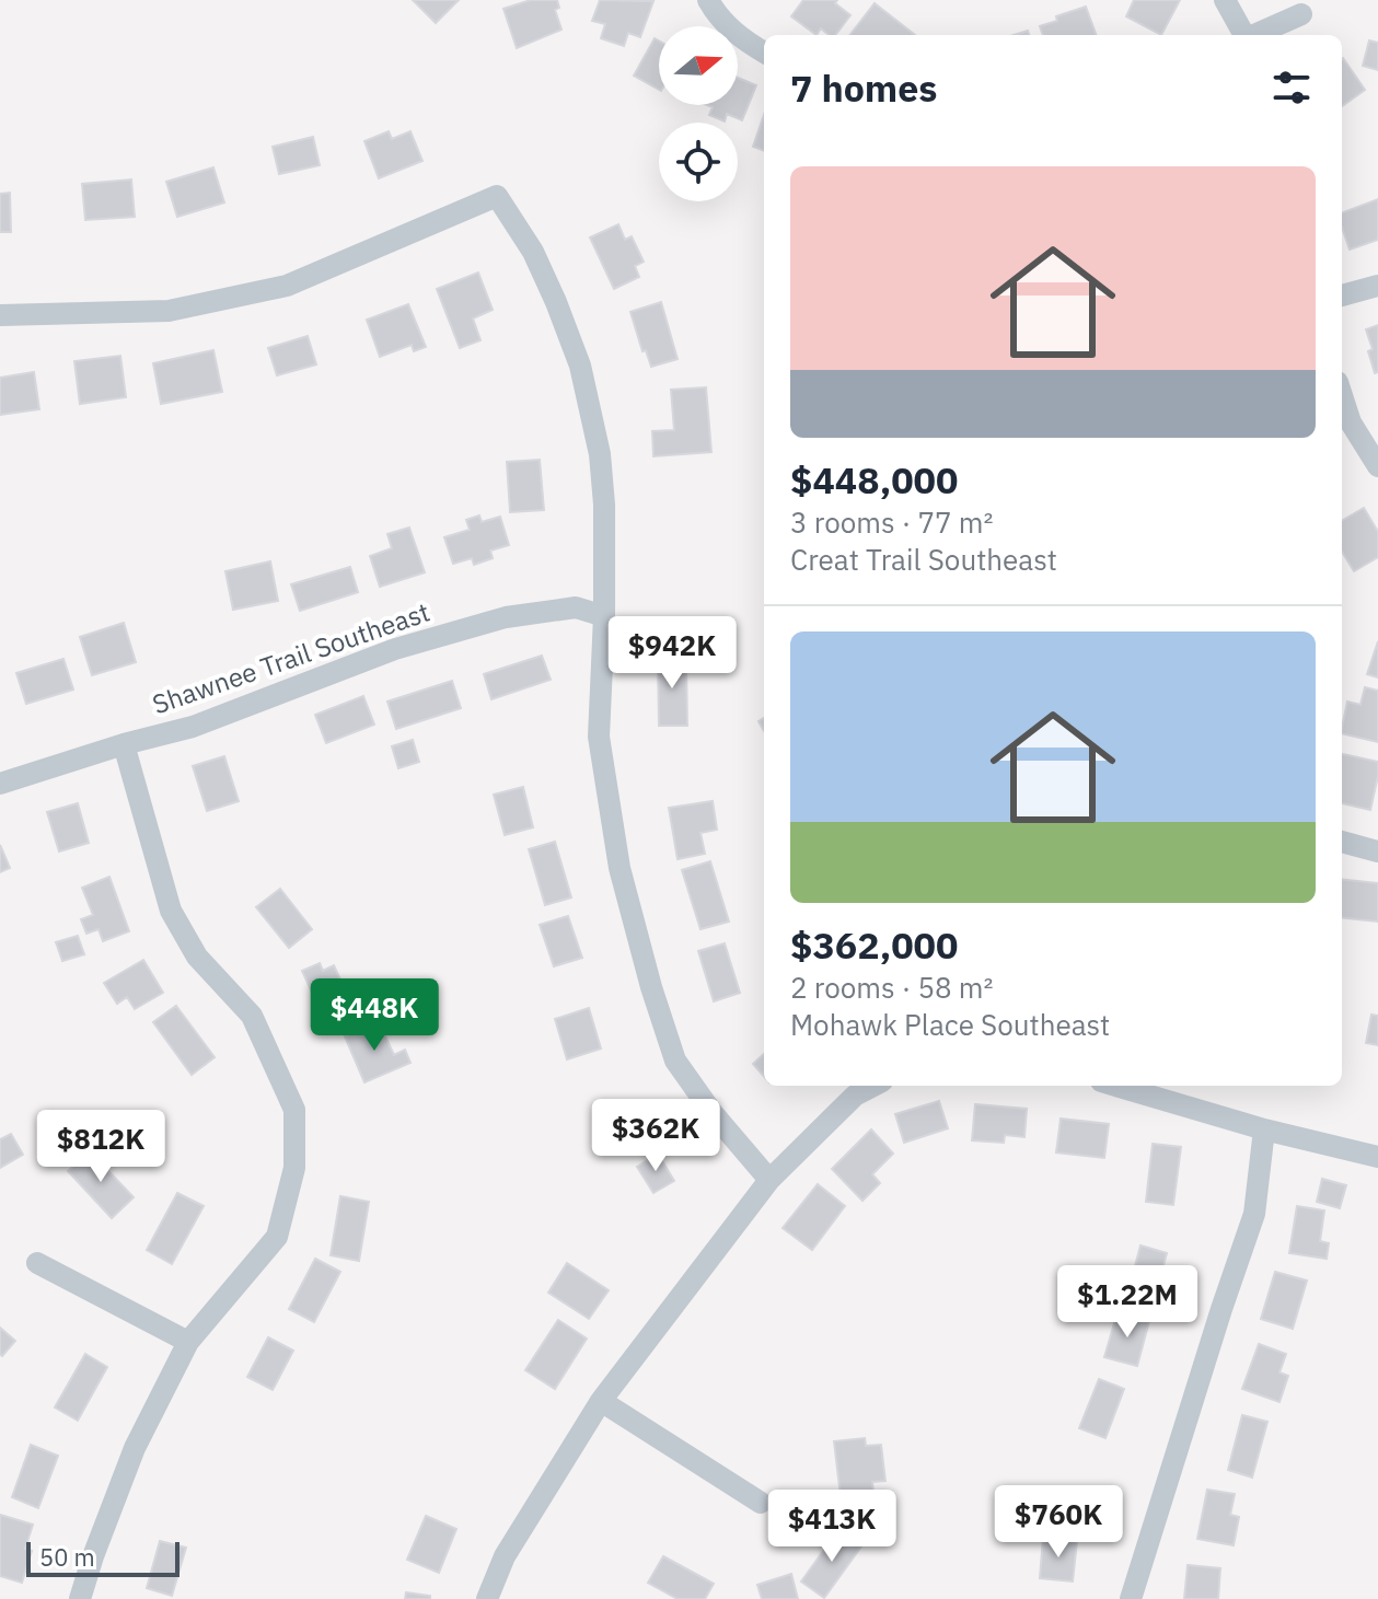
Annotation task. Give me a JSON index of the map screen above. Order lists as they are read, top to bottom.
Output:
{
  "streets": {
    "street": ["Shawnee Trail Southeast"]
  },
  "scale_bar": "50 m",
  "north": "right",
  "page": {
    "heading": "7 homes",
    "list": [
      {
        "name": "$448,000",
        "note": "3 rooms · 77 m² · Creat Trail Southeast"
      },
      {
        "name": "$362,000",
        "note": "2 rooms · 58 m² · Mohawk Place Southeast"
      }
    ],
    "price": [
      "$942K",
      "$448K",
      "$362K",
      "$812K",
      "$1.22M",
      "$760K",
      "$413K"
    ],
    "scale": "50 m"
  }
}
